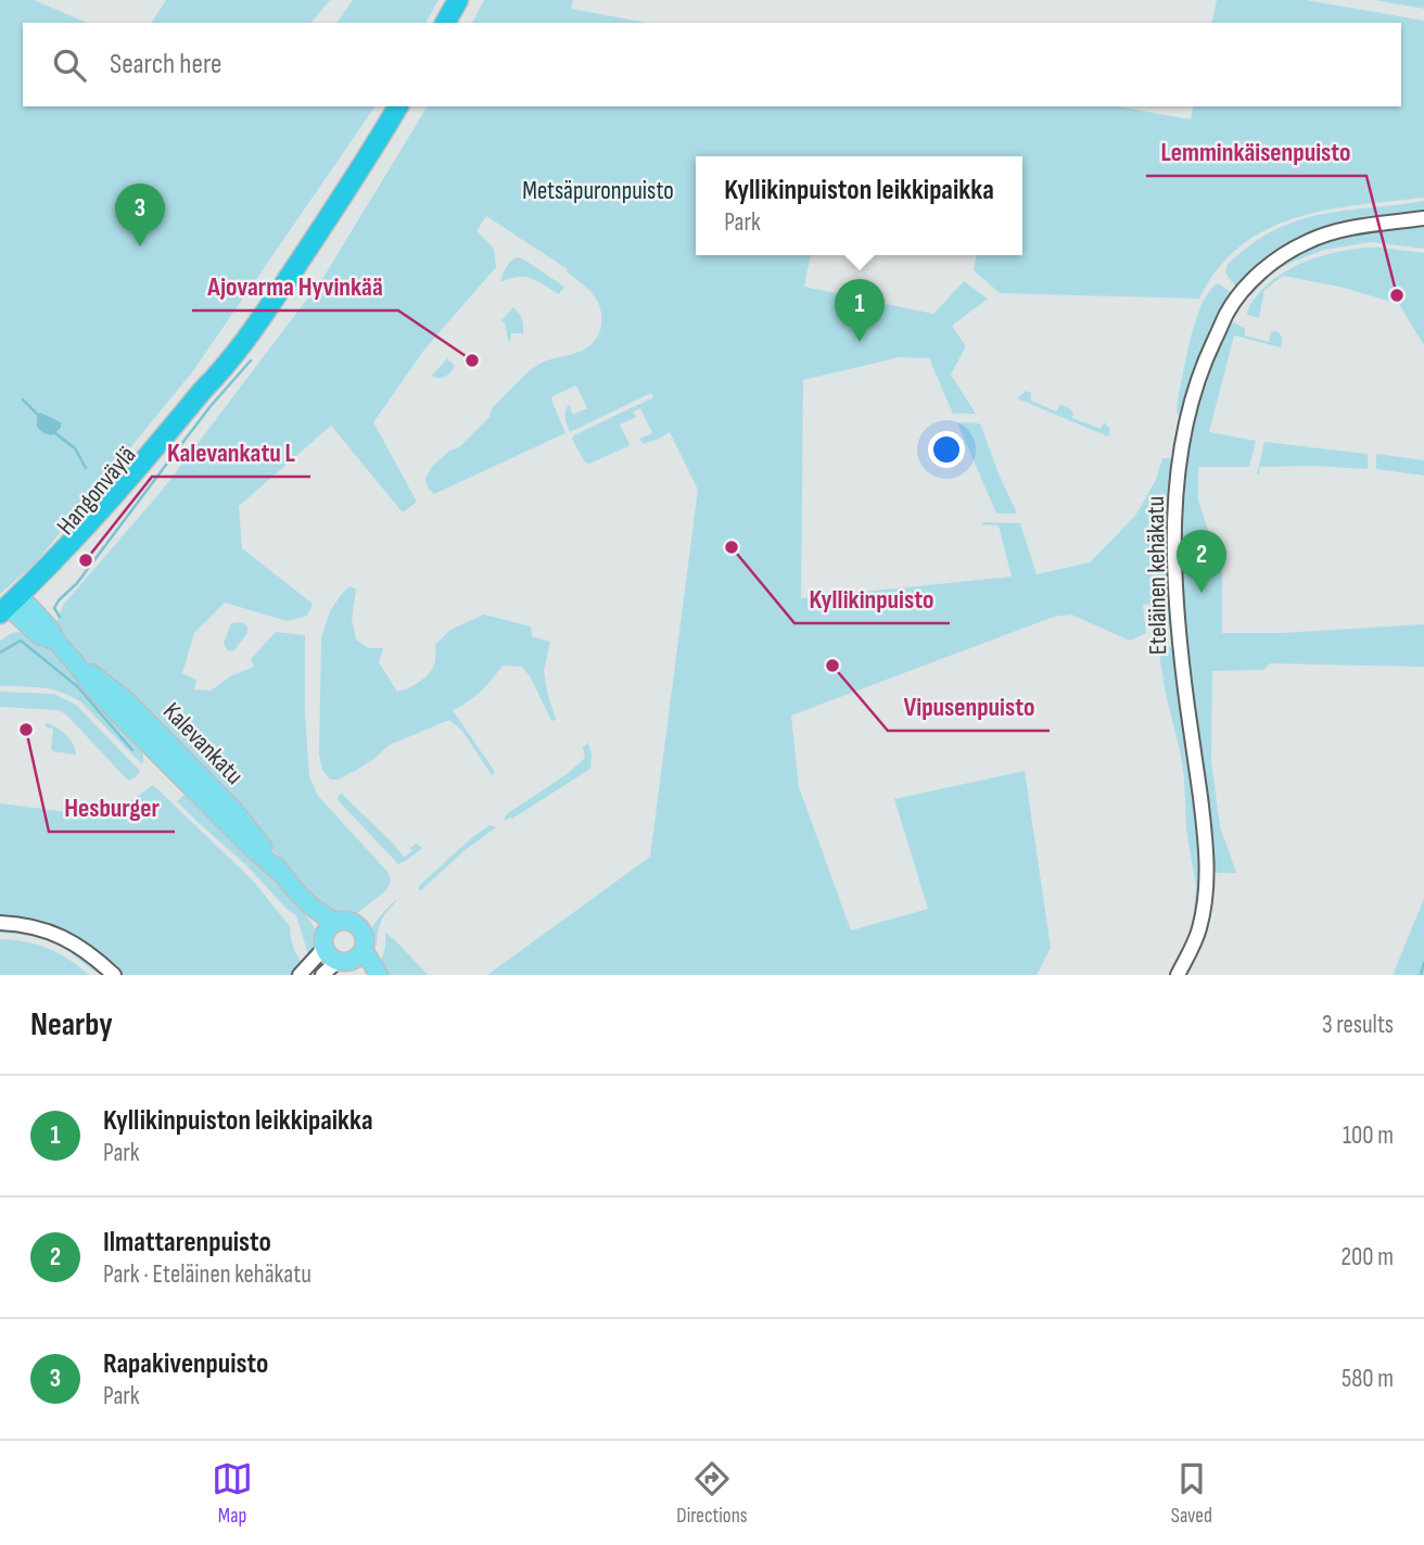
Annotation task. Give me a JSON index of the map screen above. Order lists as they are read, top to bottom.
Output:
{
  "streets": {
    "highway": ["Hangonväylä"],
    "main road": ["Kalevankatu"],
    "street": ["Eteläinen kehäkatu"]
  },
  "crossings": [
    ["Hangonväylä", "Kalevankatu"]
  ],
  "parks": ["Metsäpuronpuisto"],
  "places": [
    "Lemminkäisenpuisto",
    "Ajovarma Hyvinkää",
    "Kyllikinpuisto",
    "Kalevankatu L",
    "Vipusenpuisto",
    "Hesburger"
  ],
  "page": {
    "search": "Search here",
    "popup": ["Kyllikinpuiston leikkipaikka", "Park"],
    "pins": ["3", "1", "2"],
    "heading": ["Nearby", "3 results"],
    "list": [
      {
        "mark": "1",
        "name": "Kyllikinpuiston leikkipaikka",
        "note": "Park",
        "value": "100 m"
      },
      {
        "mark": "2",
        "name": "Ilmattarenpuisto",
        "note": "Park · Eteläinen kehäkatu",
        "value": "200 m"
      },
      {
        "mark": "3",
        "name": "Rapakivenpuisto",
        "note": "Park",
        "value": "580 m"
      }
    ],
    "nav": ["Map", "Directions", "Saved"]
  }
}
